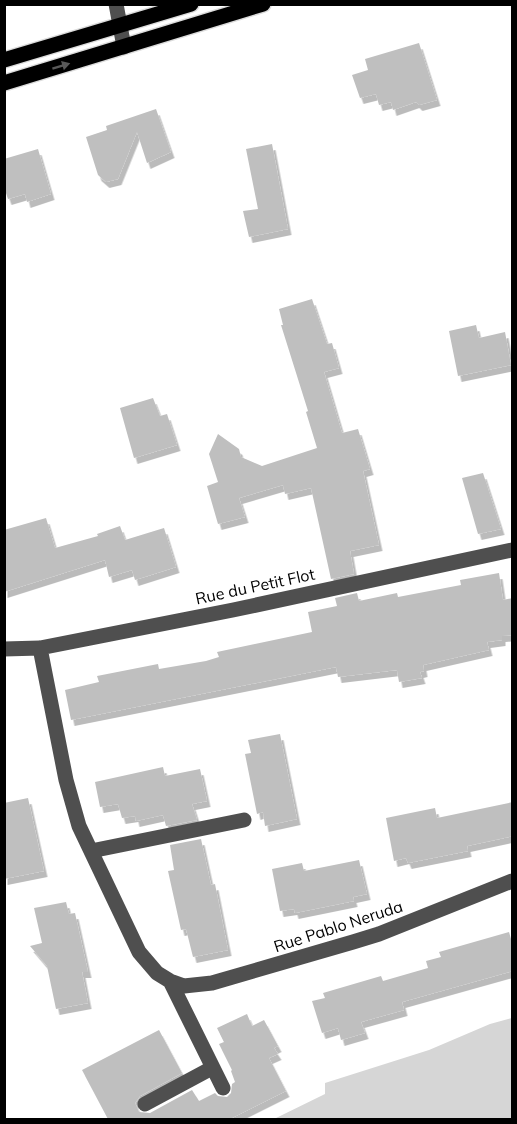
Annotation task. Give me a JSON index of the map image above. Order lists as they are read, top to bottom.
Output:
{
  "streets": {
    "street": ["Rue du Petit Flot", "Rue Pablo Neruda"]
  }
}
